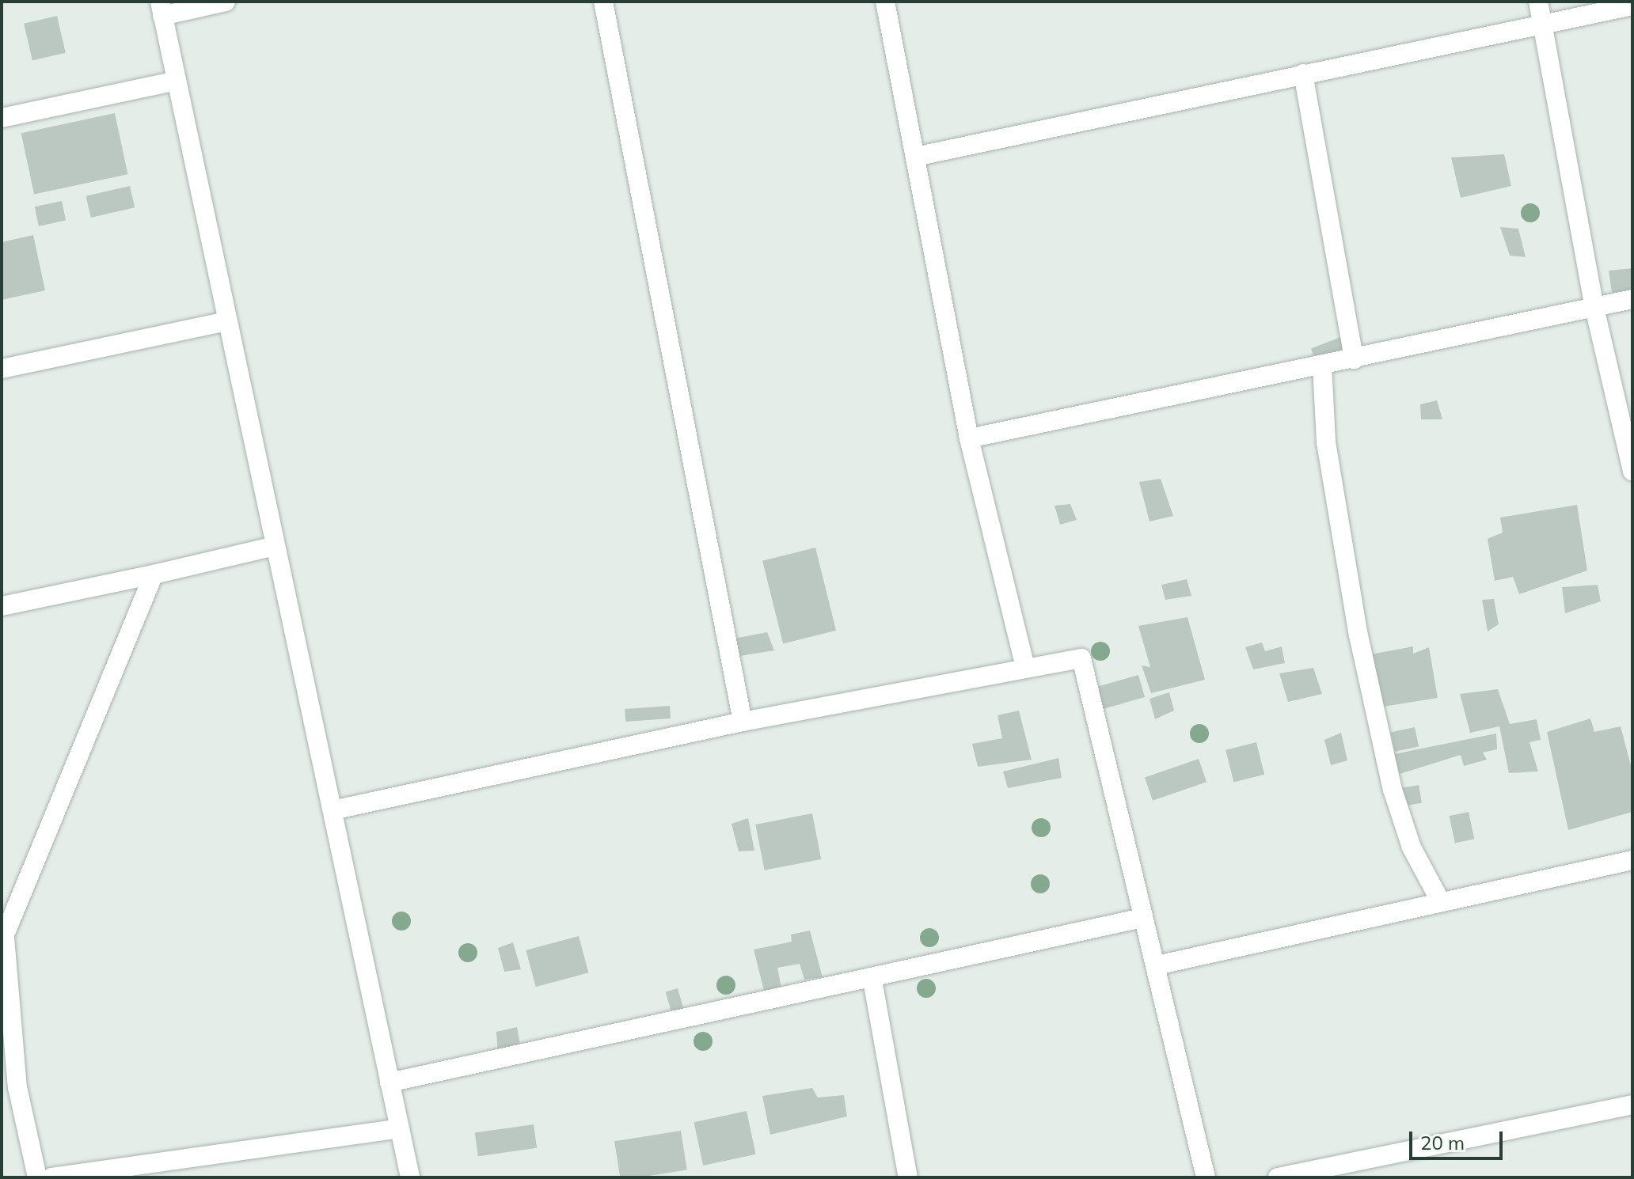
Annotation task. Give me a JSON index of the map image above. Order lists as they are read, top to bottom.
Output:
{
  "scale_bar": "20 m"
}
